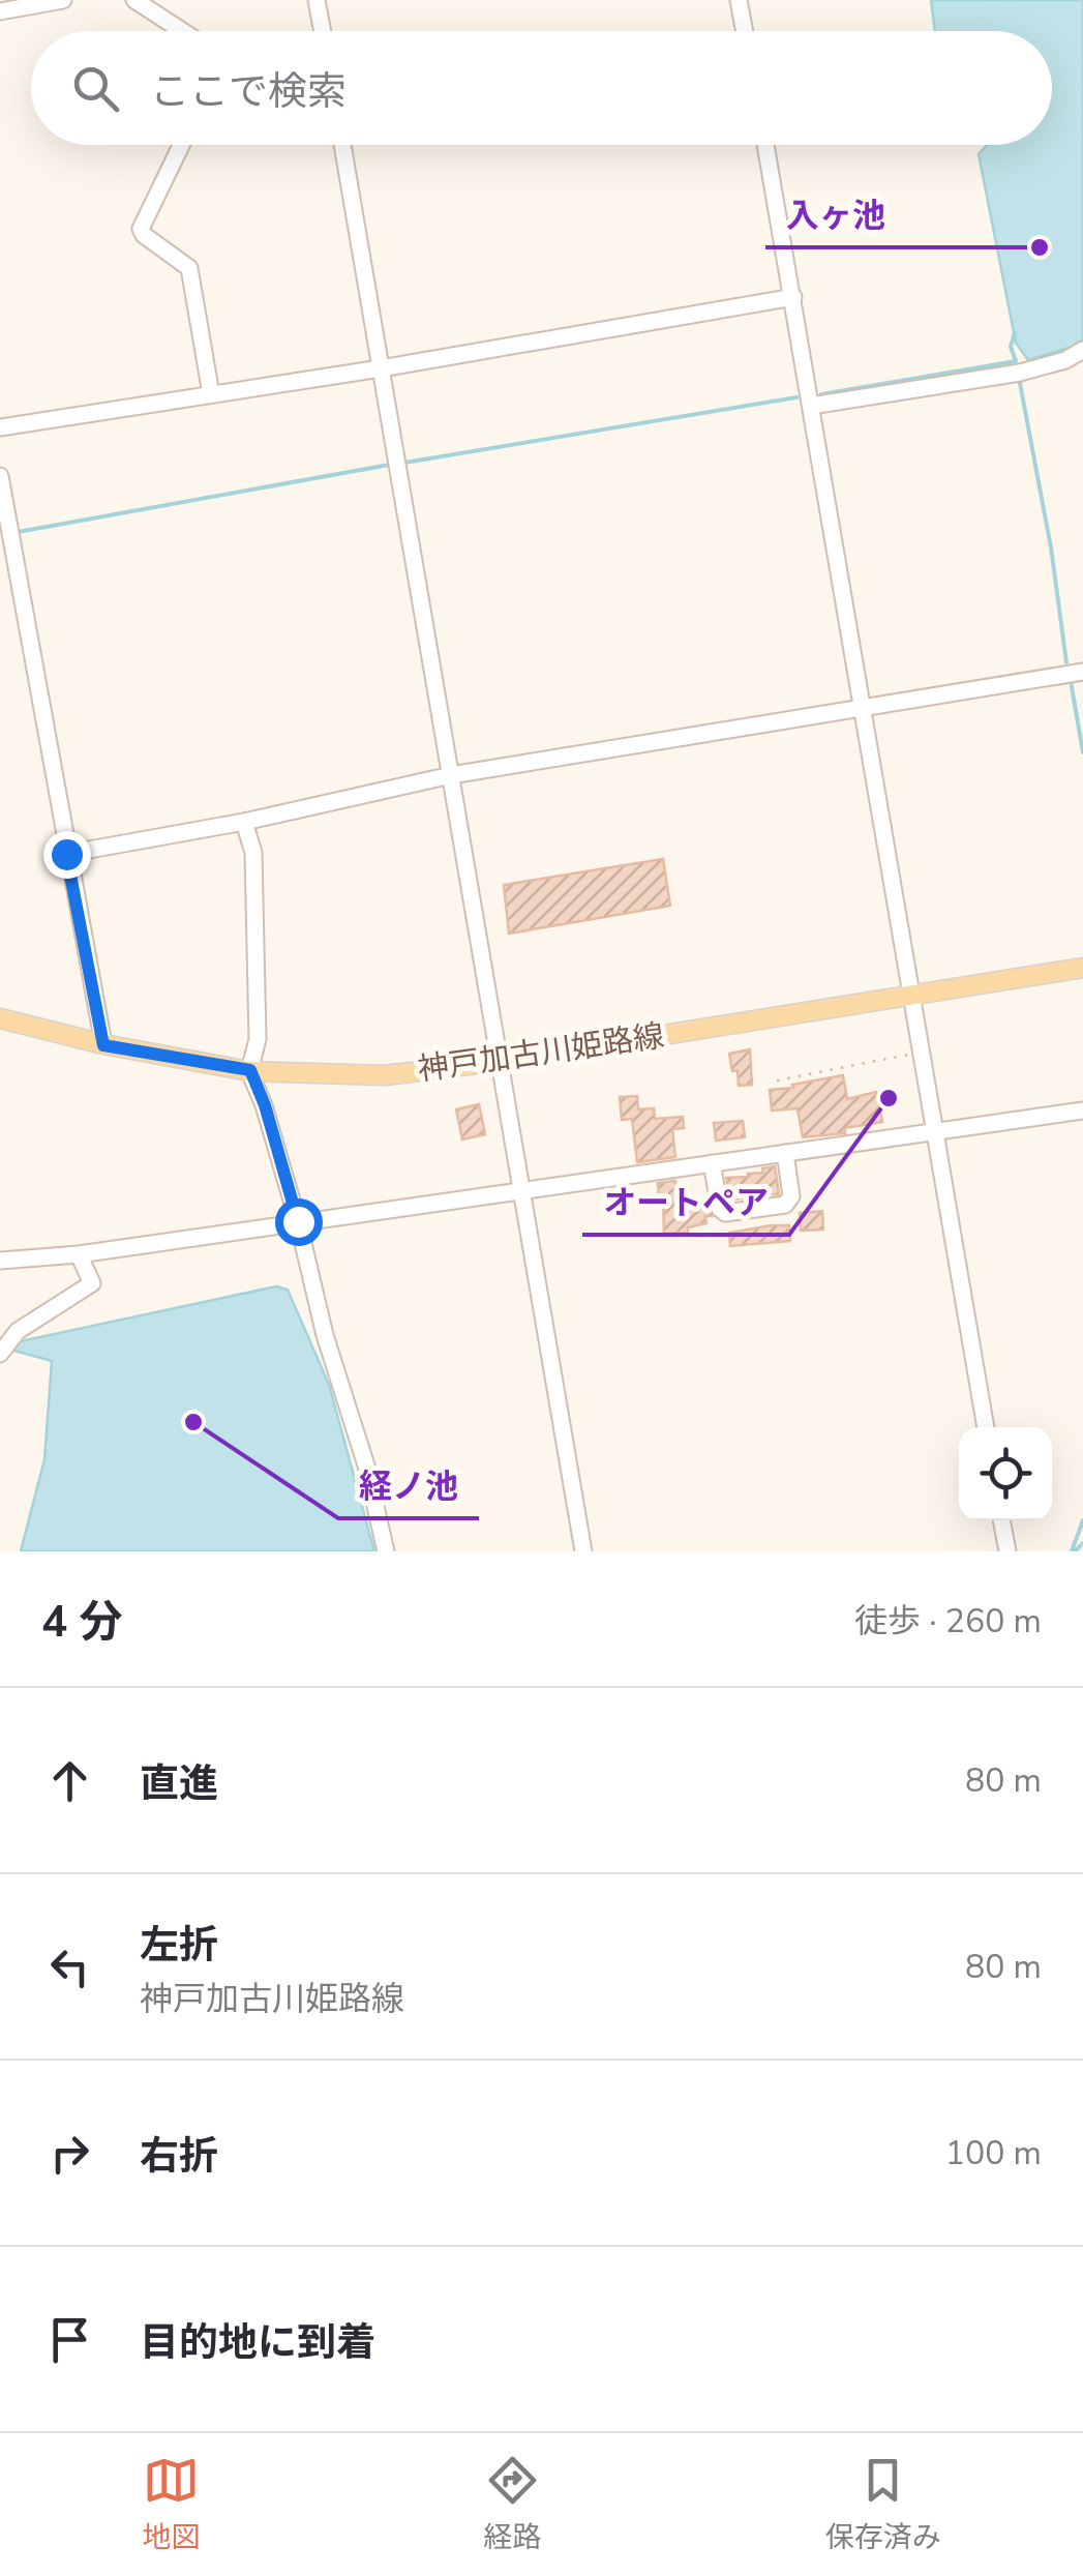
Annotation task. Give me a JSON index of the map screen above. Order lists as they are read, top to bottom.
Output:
{
  "streets": {
    "main road": ["神戸加古川姫路線"]
  },
  "places": ["入ヶ池", "オートペア", "経ノ池"],
  "page": {
    "search": "ここで検索",
    "heading": ["4 分", "徒歩 · 260 m"],
    "list": [
      ["直進", "80 m"],
      ["左折", "神戸加古川姫路線", "80 m"],
      ["右折", "100 m"],
      "目的地に到着"
    ],
    "nav": ["地図", "経路", "保存済み"]
  }
}
